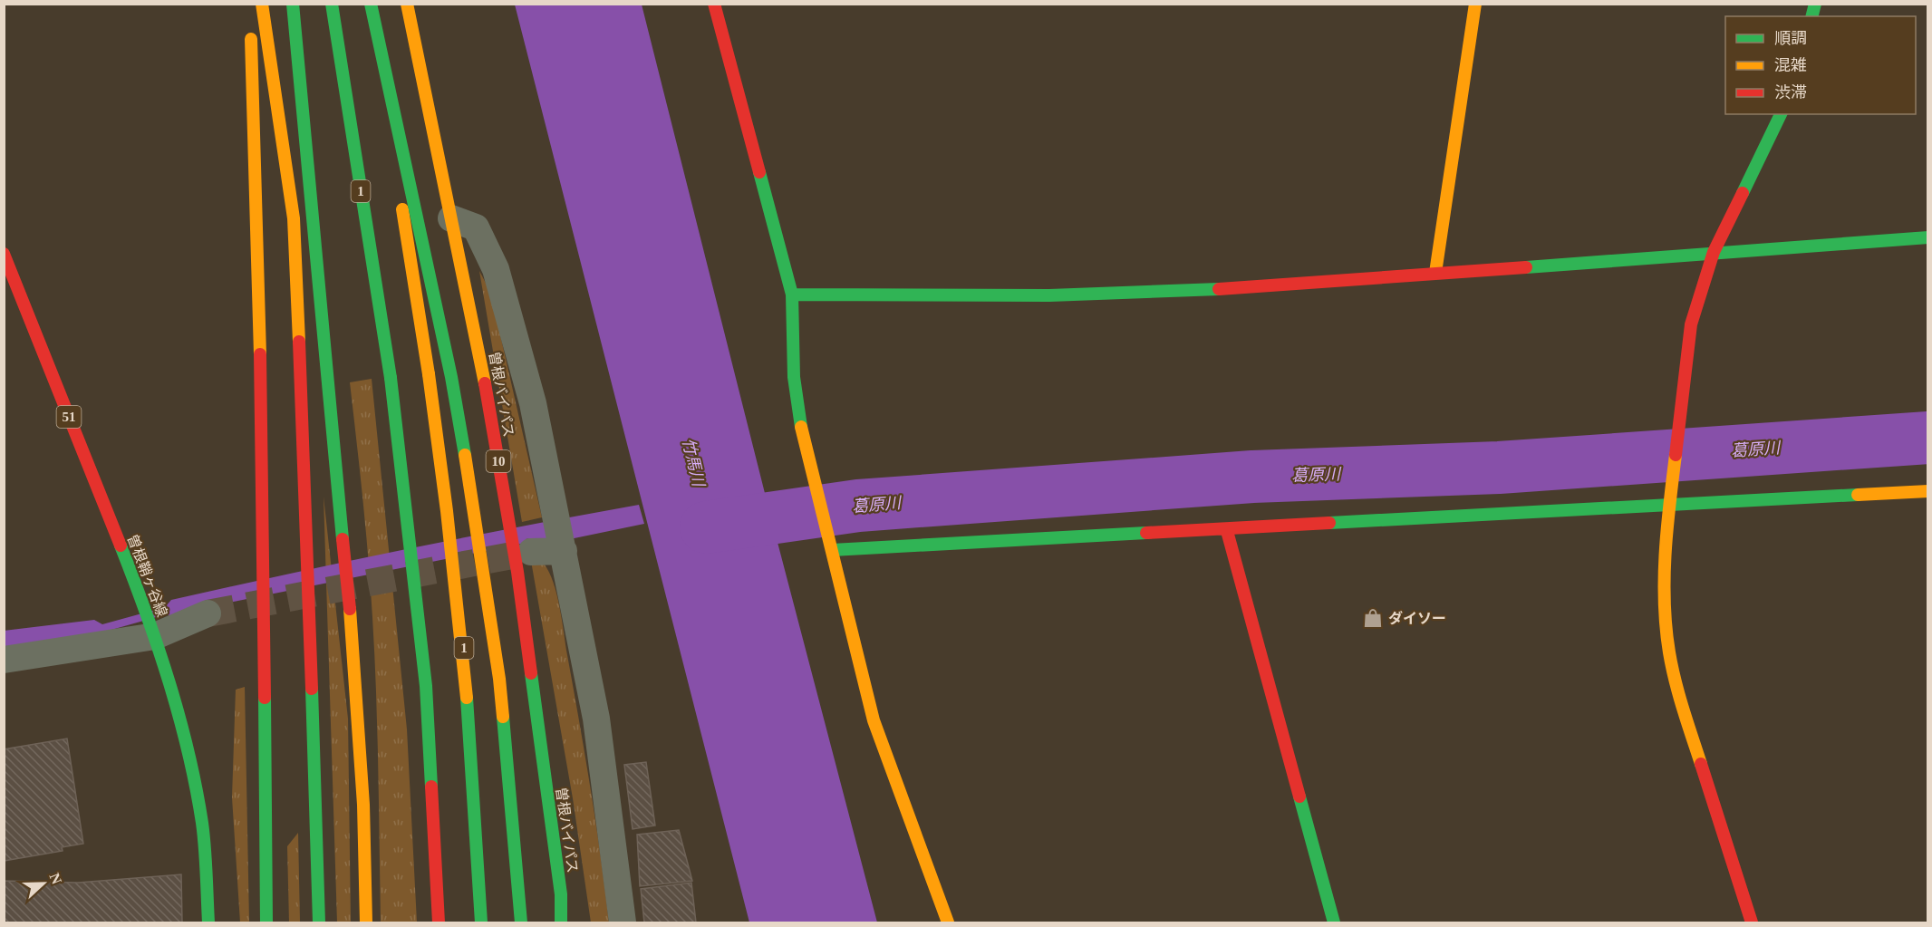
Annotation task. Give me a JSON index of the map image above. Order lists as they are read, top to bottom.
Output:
{
  "streets": {
    "main road": [
      "1",
      "曽根バイパス",
      "51",
      "10",
      "曽根鞘ヶ谷線"
    ]
  },
  "water": ["葛原川", "竹馬川"],
  "places": {
    "shop": ["ダイソー"]
  },
  "legend": ["順調", "混雑", "渋滞"],
  "north": "right"
}
